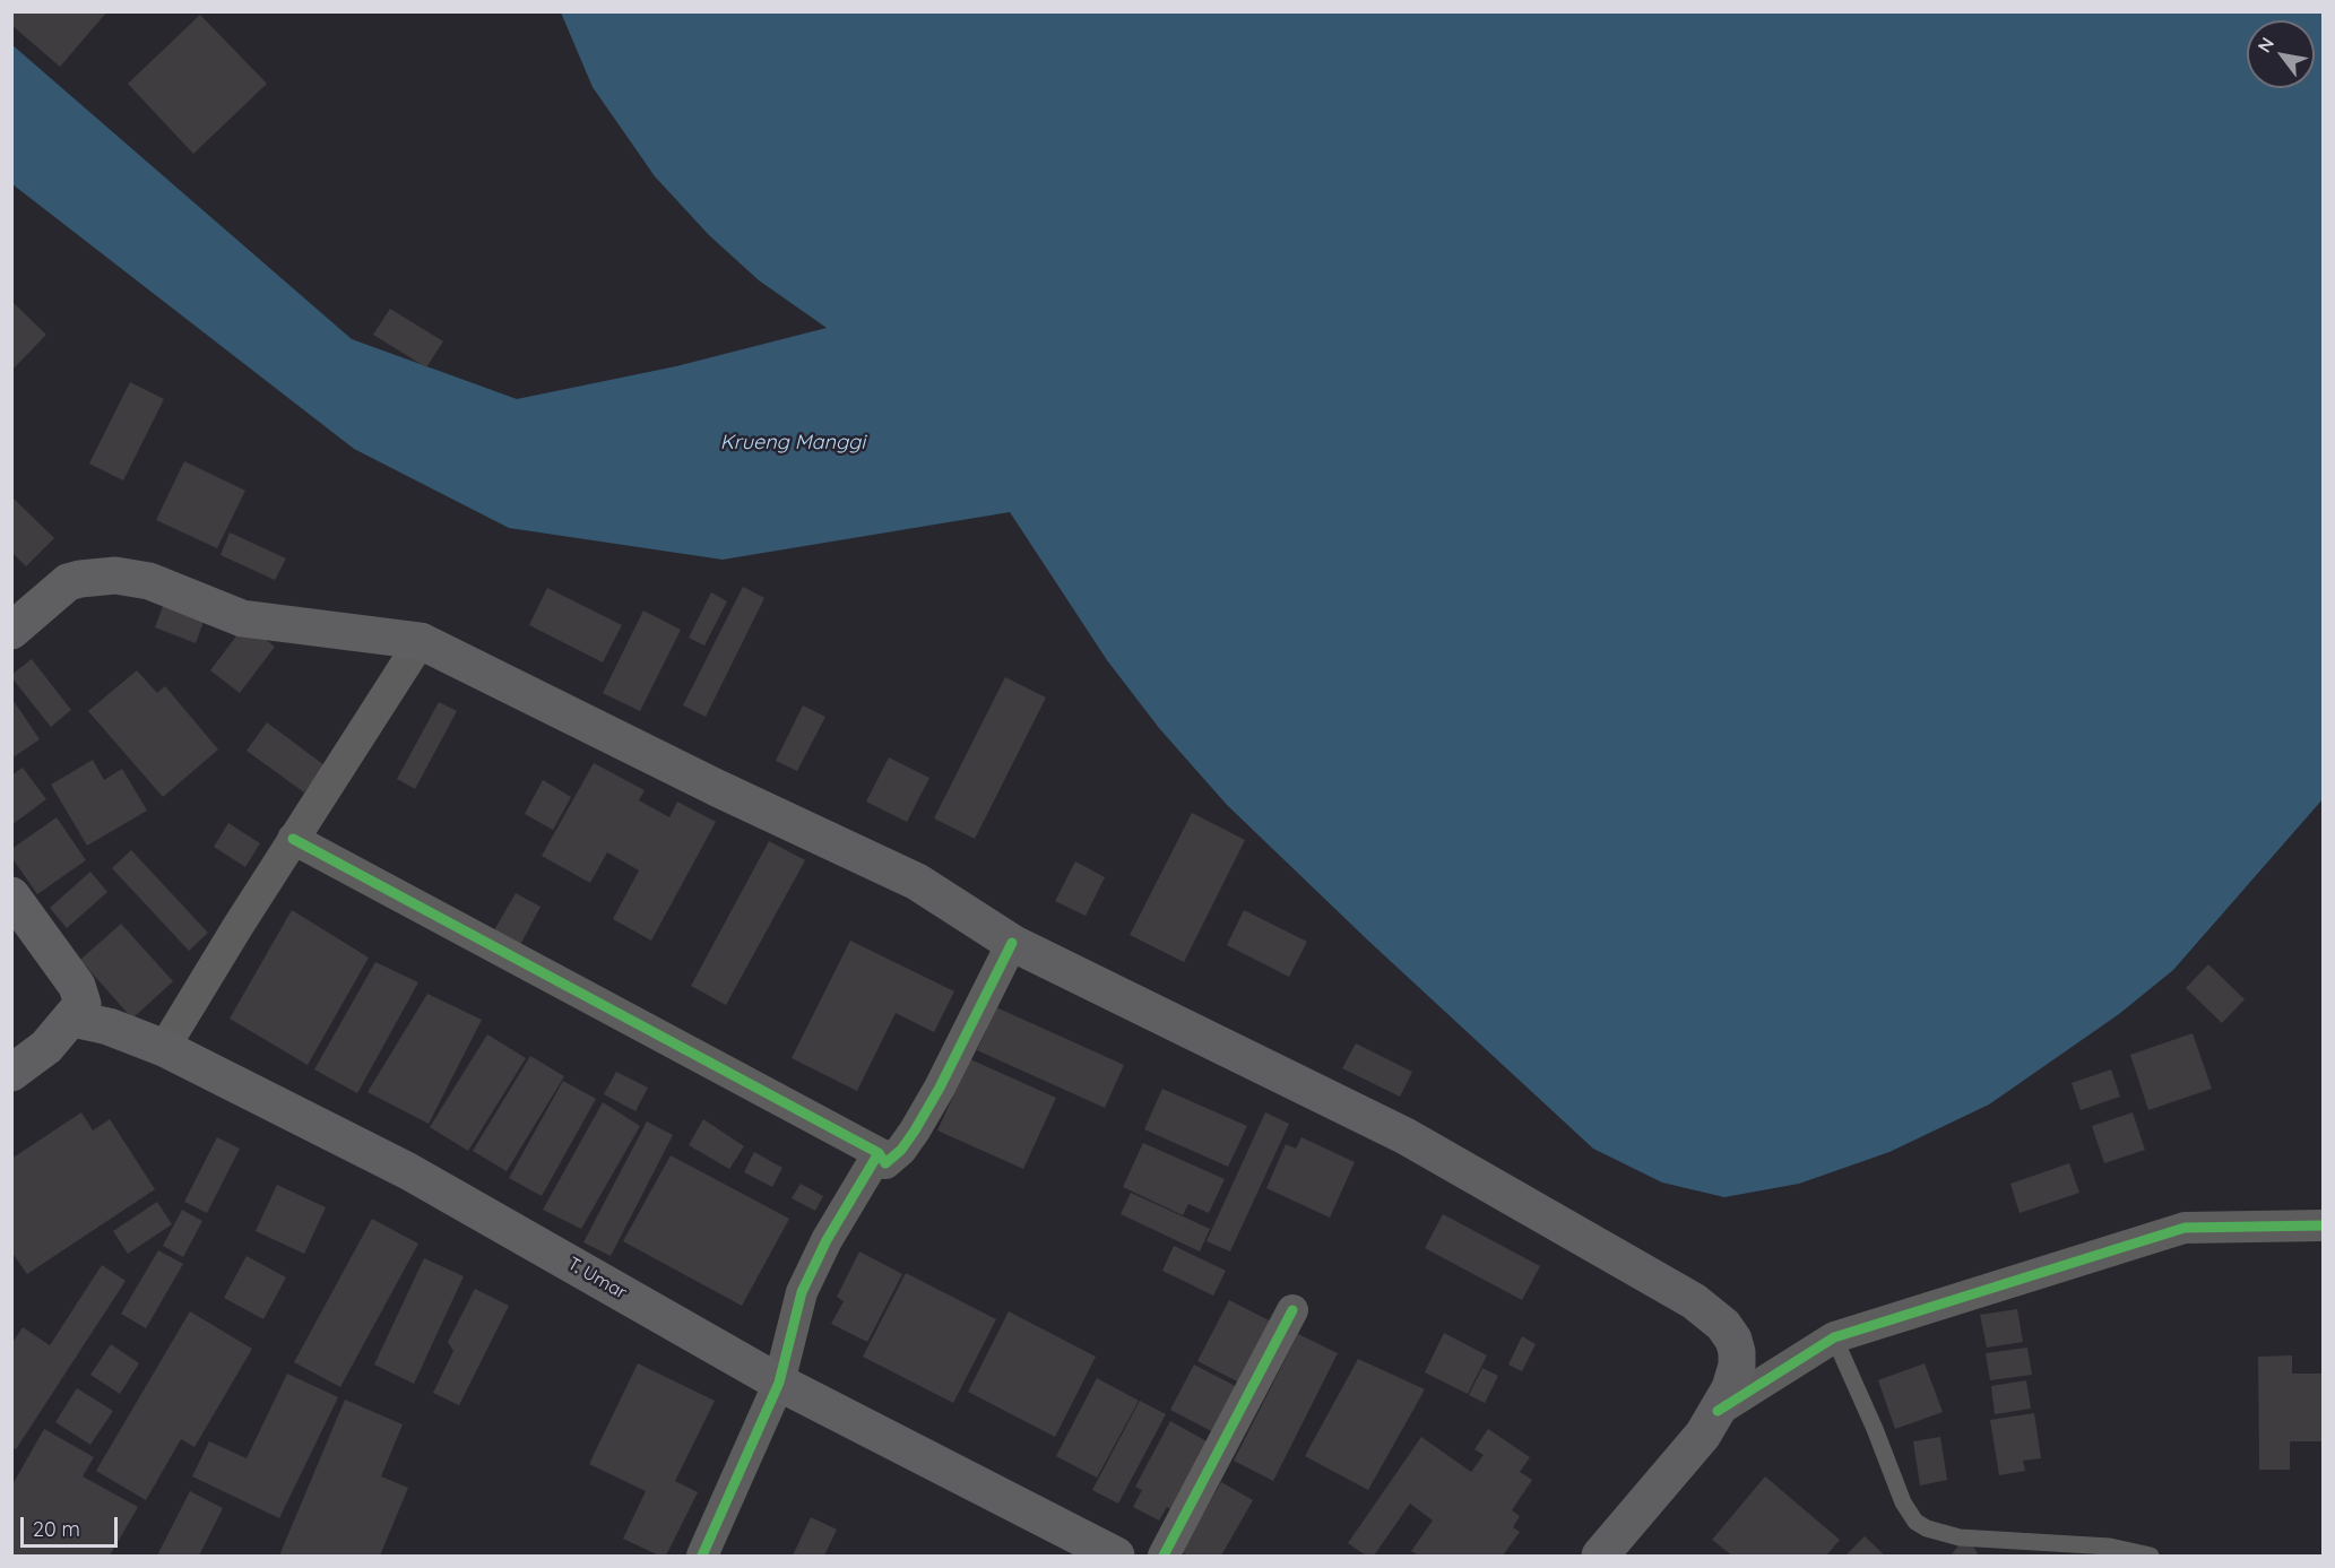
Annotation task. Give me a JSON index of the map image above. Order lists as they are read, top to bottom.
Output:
{
  "streets": {
    "main road": ["T. Umar"]
  },
  "water": ["Krueng Manggi"],
  "scale_bar": "20 m",
  "north": "top left"
}
